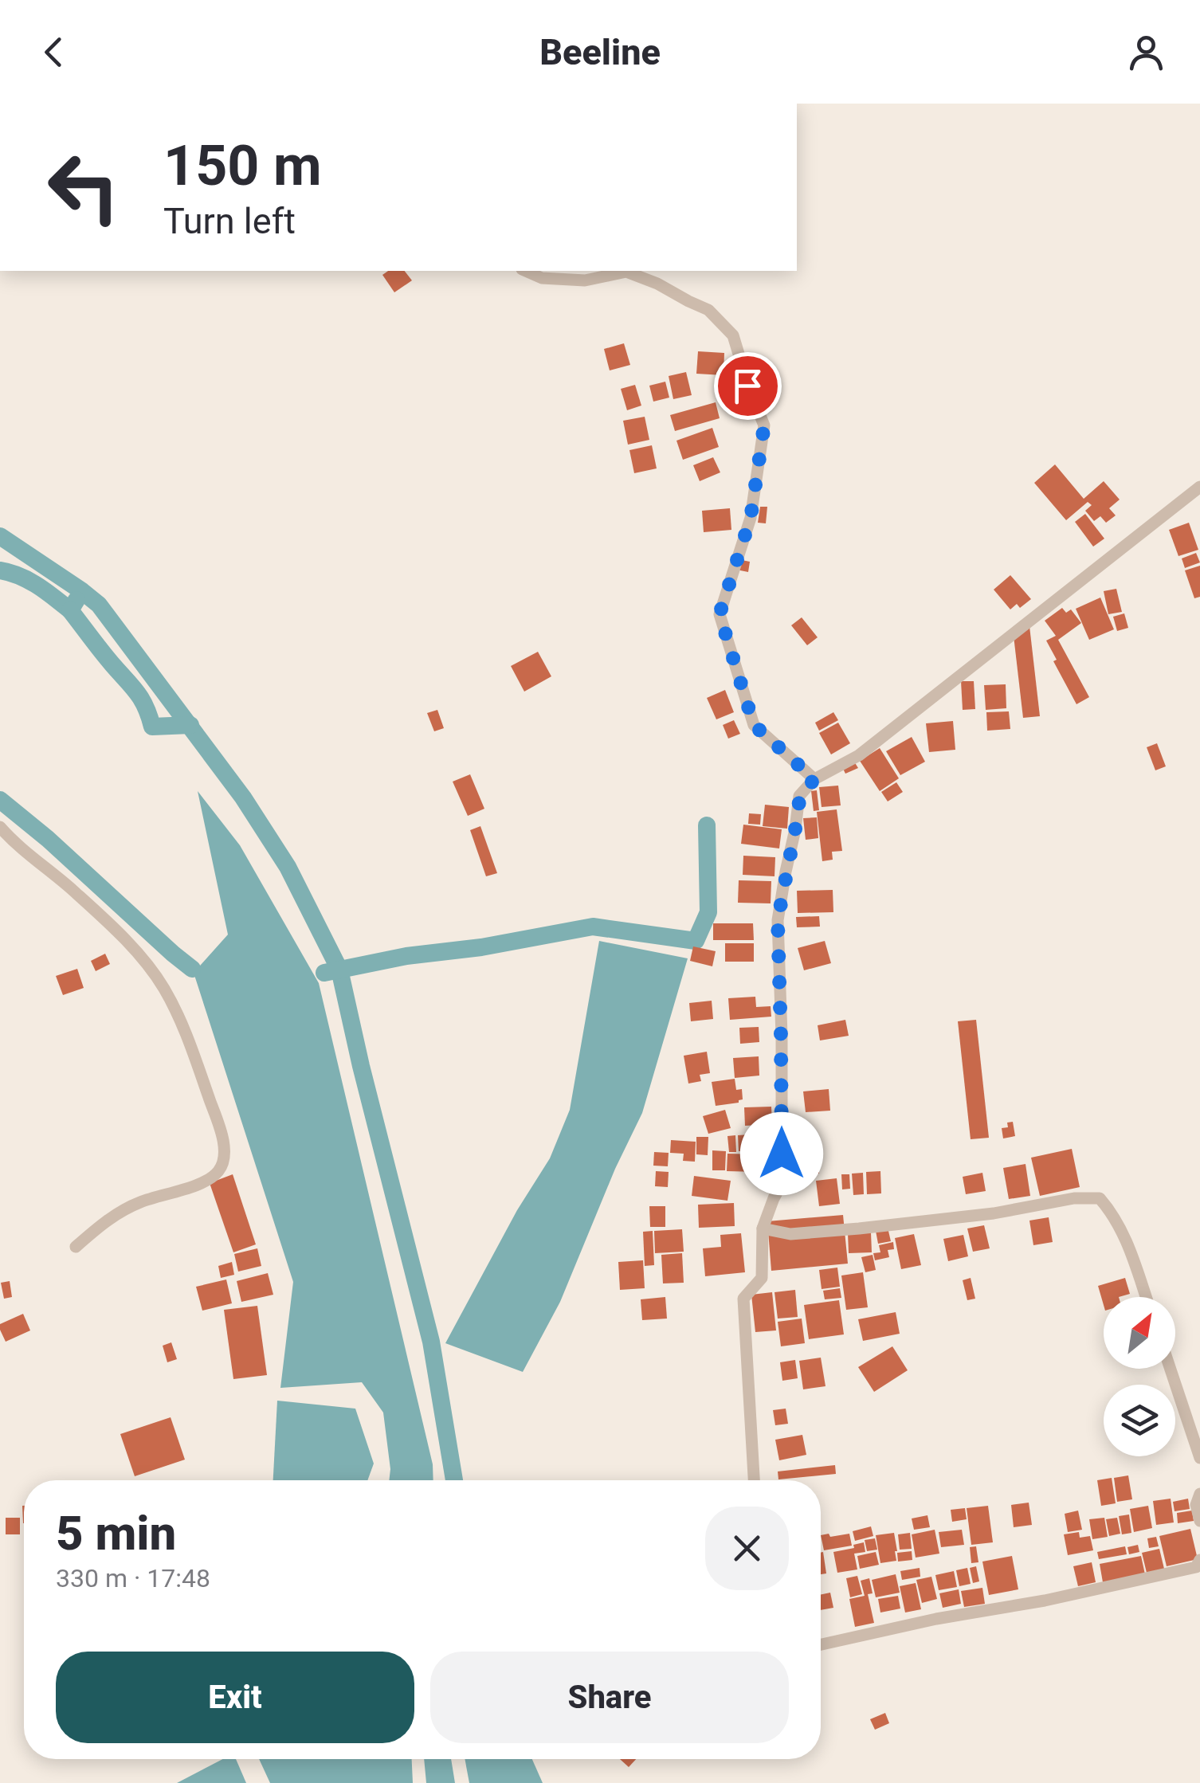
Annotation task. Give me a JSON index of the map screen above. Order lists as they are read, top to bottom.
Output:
{
  "north": "top right",
  "page": {
    "header": "Beeline",
    "turn": ["150 m", "Turn left"],
    "heading": ["5 min", "330 m · 17:48"],
    "buttons": ["Exit", "Share"]
  }
}
